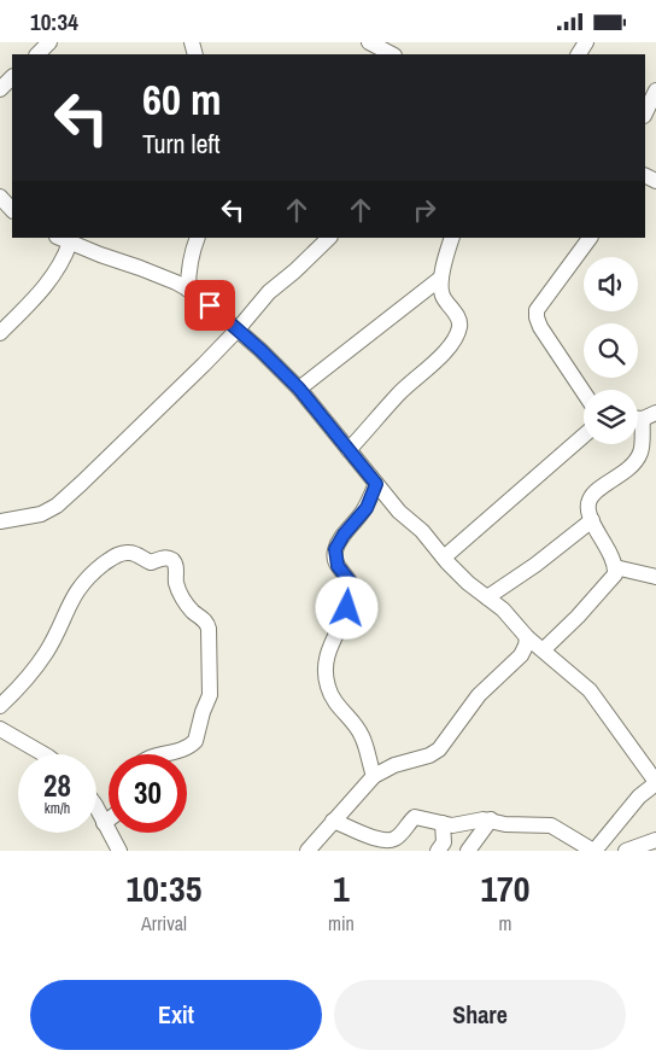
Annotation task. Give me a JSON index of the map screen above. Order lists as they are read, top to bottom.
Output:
{
  "page": {
    "status": "10:34",
    "turn": ["60 m", "Turn left"],
    "speed": "28 km/h",
    "limit": "30",
    "eta": [
      "10:35",
      "Arrival",
      "1",
      "min",
      "170",
      "m"
    ],
    "buttons": ["Exit", "Share"]
  }
}
